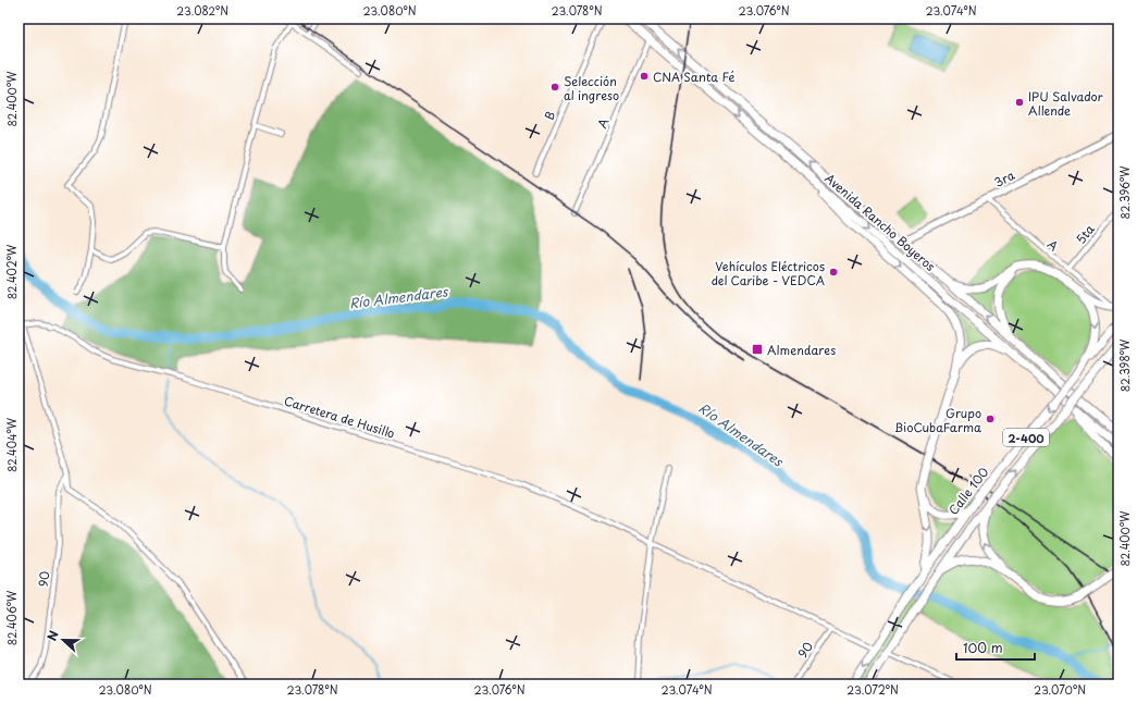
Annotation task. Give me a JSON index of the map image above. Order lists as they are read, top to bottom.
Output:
{
  "streets": {
    "highway": ["Avenida Rancho Boyeros", "2-400", "Calle 100"],
    "street": [
      "B",
      "A",
      "3ra",
      "5ta",
      "Carretera de Husillo",
      "90"
    ]
  },
  "crossings": [
    ["A", "3ra"],
    ["A", "Avenida Rancho Boyeros"],
    ["A", "5ta"],
    ["3ra", "Avenida Rancho Boyeros"],
    ["Carretera de Husillo", "Calle 100"],
    ["Carretera de Husillo", "90"]
  ],
  "water": ["Río Almendares"],
  "places": {
    "other": [
      "CNA Santa Fé",
      "Selección al ingreso",
      "IPU Salvador Allende",
      "Vehículos Eléctricos del Caribe - VEDCA",
      "Grupo BioCubaFarma"
    ],
    "transit": ["Almendares"]
  },
  "scale_bar": "100 m",
  "north": "left",
  "coordinates": [
    "23.082°N",
    "23.080°N",
    "23.078°N",
    "23.076°N",
    "23.074°N",
    "82.400°W",
    "82.396°W",
    "82.402°W",
    "82.398°W",
    "82.404°W",
    "82.406°W",
    "23.072°N",
    "23.070°N"
  ]
}
